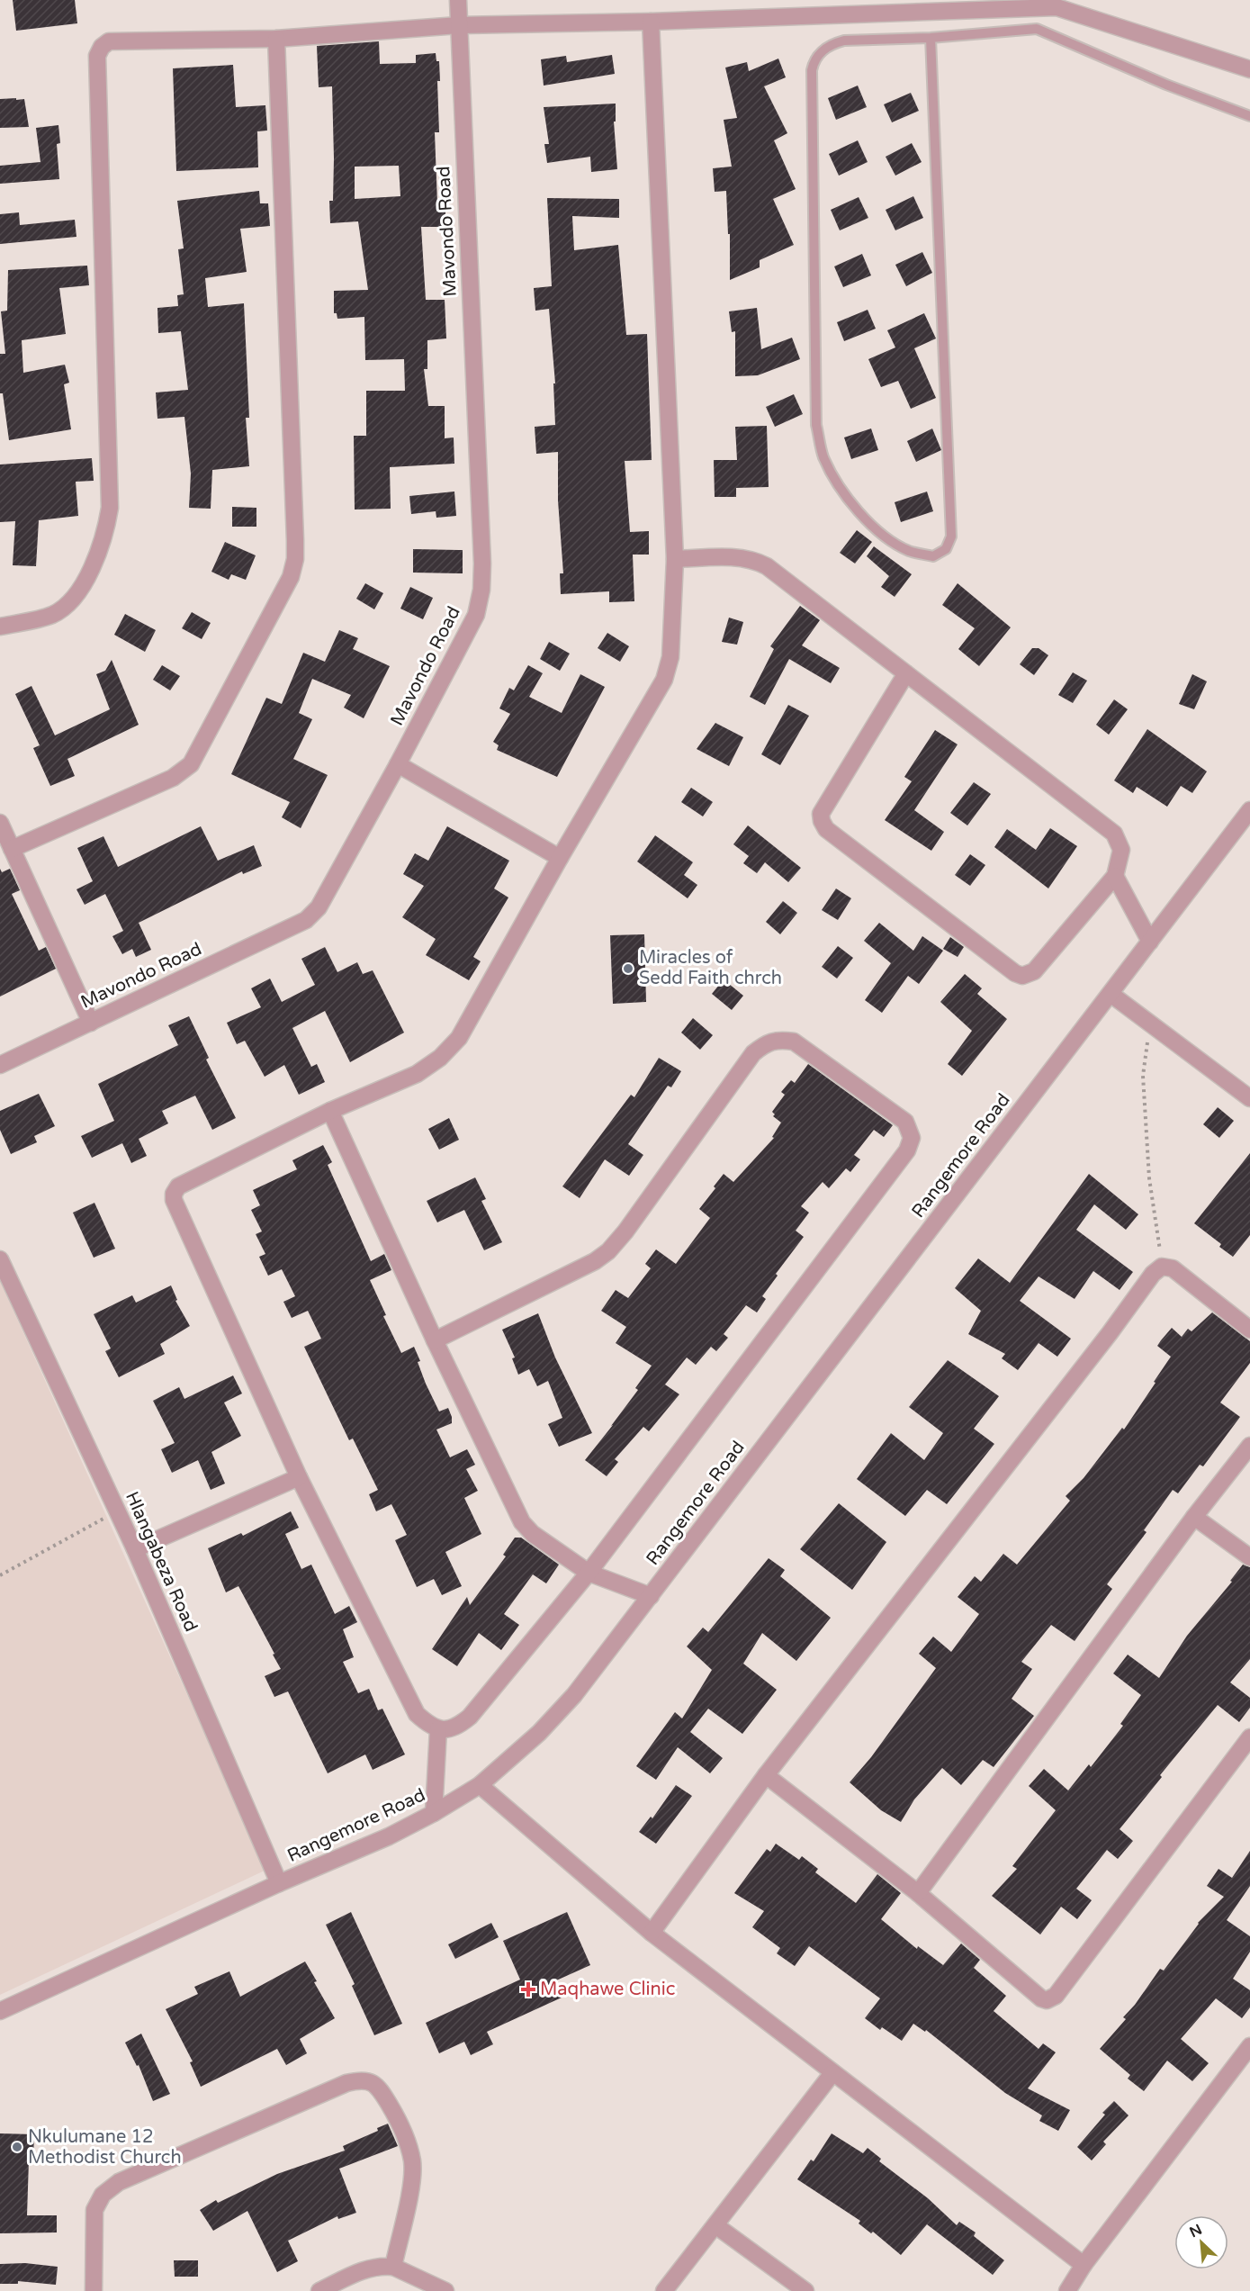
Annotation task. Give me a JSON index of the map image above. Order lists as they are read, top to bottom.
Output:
{
  "streets": {
    "street": ["Mavondo Road", "Rangemore Road", "Hlangabeza Road"]
  },
  "crossings": [
    ["Rangemore Road", "Hlangabeza Road"]
  ],
  "places": {
    "other": ["Miracles of Sedd Faith chrch", "Nkulumane 12 Methodist Church"],
    "health": ["Maqhawe Clinic"]
  },
  "north": "top left"
}
